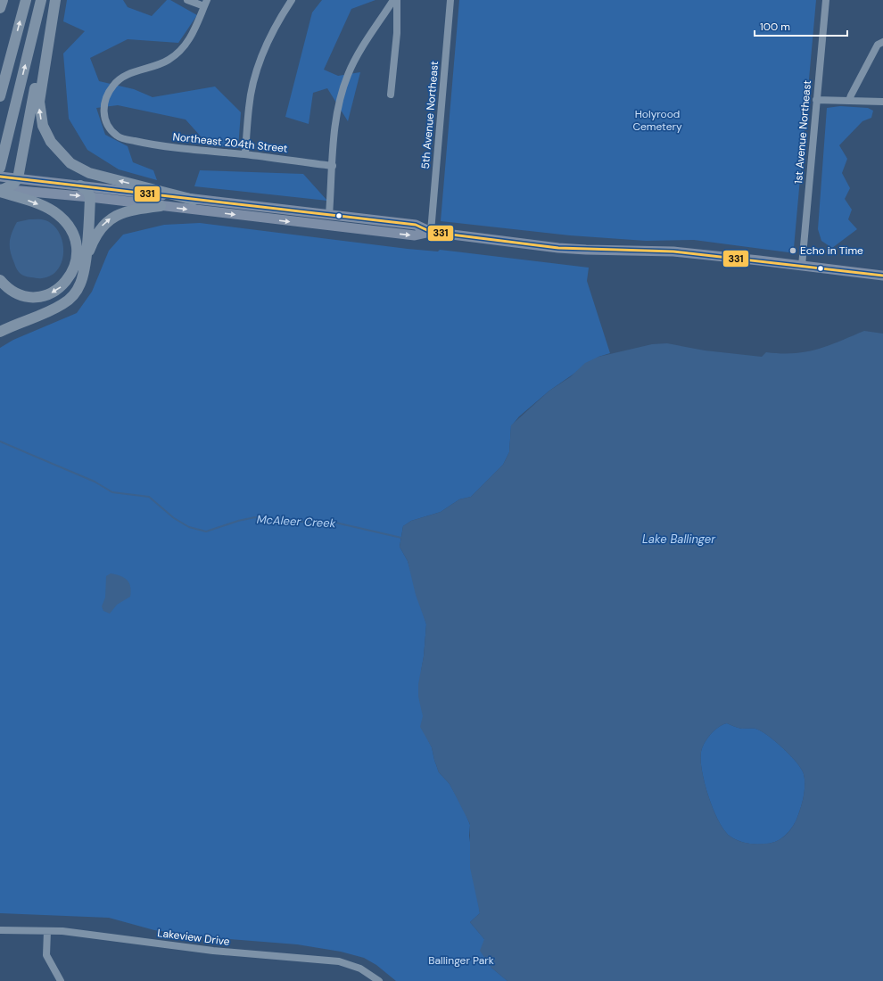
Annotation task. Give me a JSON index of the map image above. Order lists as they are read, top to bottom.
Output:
{
  "streets": {
    "street": [
      "5th Avenue Northeast",
      "1st Avenue Northeast",
      "Northeast 204th Street",
      "Lakeview Drive"
    ]
  },
  "water": ["McAleer Creek", "Lake Ballinger"],
  "parks": ["Holyrood Cemetery", "Ballinger Park"],
  "places": ["Echo in Time"],
  "lines": ["transit line 331"],
  "scale_bar": "100 m"
}
